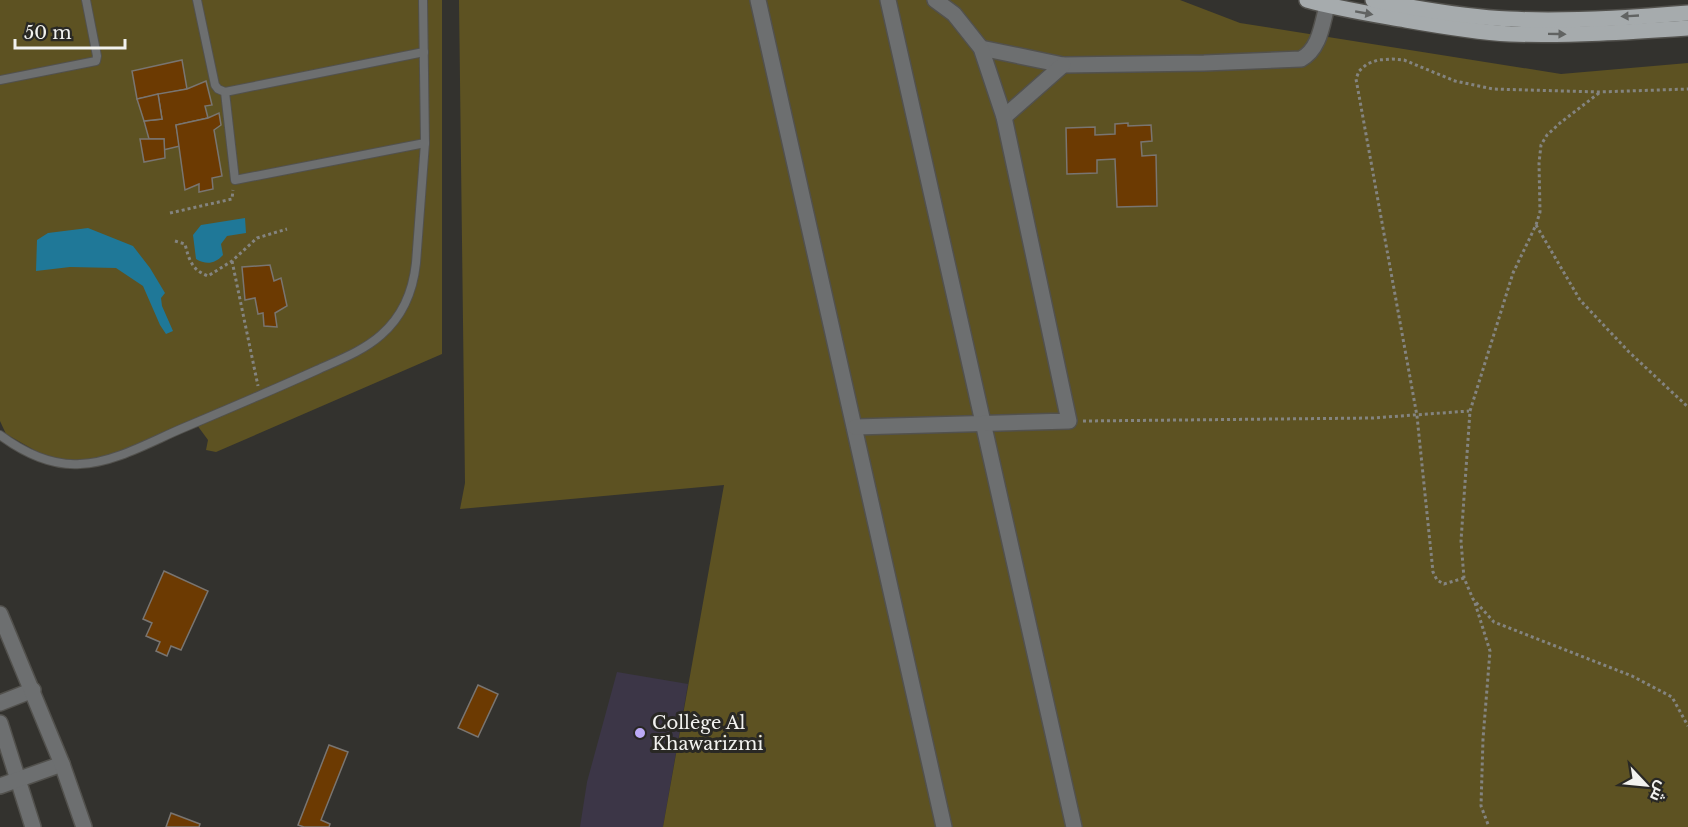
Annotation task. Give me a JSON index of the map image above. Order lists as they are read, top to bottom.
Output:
{
  "places": ["Collège Al Khawarizmi"],
  "scale_bar": "50 m",
  "north": "bottom right"
}
